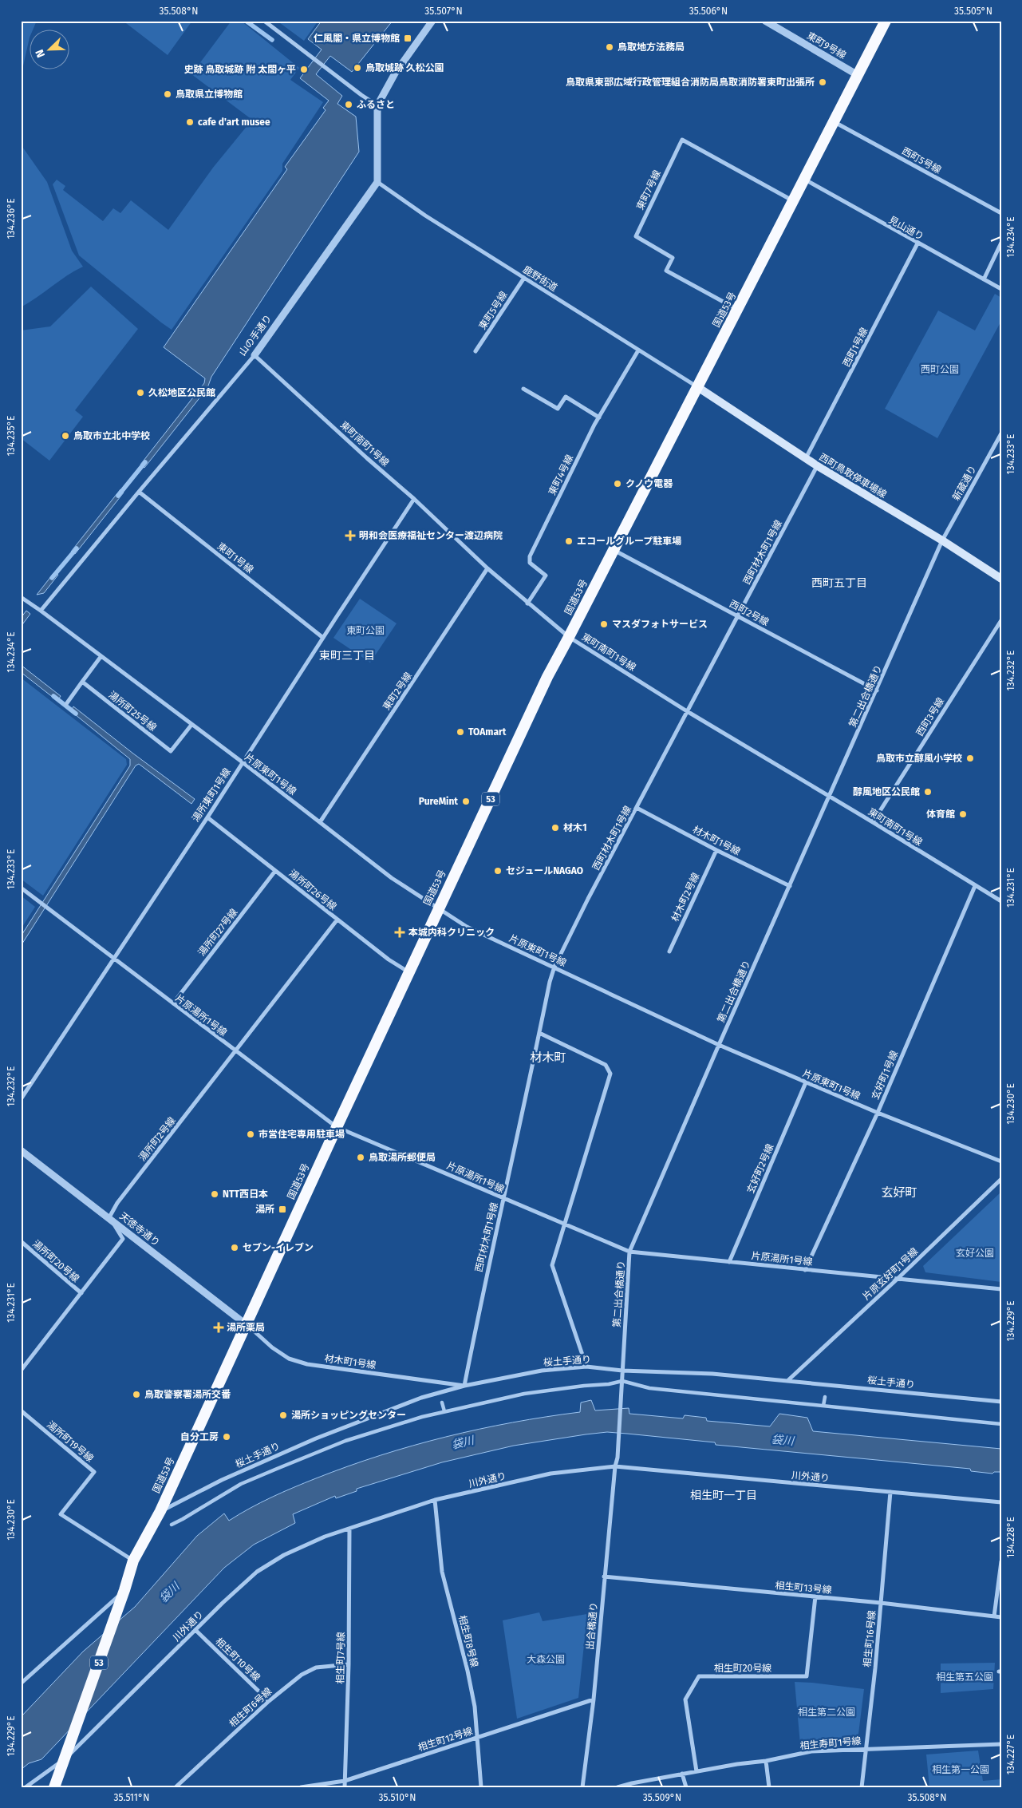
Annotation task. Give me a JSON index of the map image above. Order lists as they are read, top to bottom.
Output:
{
  "streets": {
    "highway": ["国道53号", "53"],
    "main road": ["西町鳥取停車場線"],
    "street": [
      "東町9号線",
      "西町5号線",
      "東町7号線",
      "見山通り",
      "鹿野街道",
      "東町5号線",
      "山の手通り",
      "西町1号線",
      "東町南町1号線",
      "東町4号線",
      "新蔵通り",
      "西町材木町1号線",
      "東町1号線",
      "西町2号線",
      "東町2号線",
      "第二出合橋通り",
      "湯所町25号線",
      "西町3号線",
      "片原東町1号線",
      "湯所東町1号線",
      "材木町1号線",
      "湯所町26号線",
      "材木町2号線",
      "湯所町27号線",
      "片原湯所1号線",
      "玄好町1号線",
      "湯所町2号線",
      "玄好町2号線",
      "天徳寺通り",
      "湯所町20号線",
      "片原玄好町1号線",
      "桜土手通り",
      "湯所町19号線",
      "川外通り",
      "相生町13号線",
      "出合橋通り",
      "相生町16号線",
      "相生町8号線",
      "相生町7号線",
      "相生町10号線",
      "相生町20号線",
      "相生町6号線",
      "相生町12号線",
      "相生寿町1号線"
    ]
  },
  "crossings": [
    ["東町9号線", "国道53号"],
    ["西町5号線", "国道53号"],
    ["東町7号線", "国道53号"],
    ["見山通り", "国道53号"],
    ["見山通り", "西町1号線"],
    ["鹿野街道", "国道53号"],
    ["鹿野街道", "東町5号線"],
    ["鹿野街道", "山の手通り"],
    ["鹿野街道", "東町4号線"],
    ["鹿野街道", "西町鳥取停車場線"],
    ["国道53号", "東町南町1号線"],
    ["国道53号", "西町鳥取停車場線"],
    ["国道53号", "西町2号線"],
    ["国道53号", "片原東町1号線"],
    ["国道53号", "材木町1号線"],
    ["国道53号", "湯所町26号線"],
    ["国道53号", "片原湯所1号線"],
    ["国道53号", "天徳寺通り"],
    ["国道53号", "桜土手通り"],
    ["国道53号", "湯所町19号線"],
    ["国道53号", "川外通り"],
    ["山の手通り", "東町南町1号線"],
    ["山の手通り", "東町1号線"],
    ["山の手通り", "片原東町1号線"],
    ["西町1号線", "西町鳥取停車場線"],
    ["東町南町1号線", "東町4号線"],
    ["東町南町1号線", "西町材木町1号線"],
    ["東町南町1号線", "東町2号線"],
    ["東町南町1号線", "第二出合橋通り"],
    ["東町南町1号線", "西町3号線"],
    ["東町南町1号線", "湯所東町1号線"],
    ["東町南町1号線", "玄好町1号線"],
    ["西町鳥取停車場線", "新蔵通り"],
    ["西町鳥取停車場線", "西町材木町1号線"],
    ["西町鳥取停車場線", "第二出合橋通り"],
    ["新蔵通り", "第二出合橋通り"],
    ["西町材木町1号線", "西町2号線"],
    ["西町材木町1号線", "片原東町1号線"],
    ["西町材木町1号線", "材木町1号線"],
    ["西町材木町1号線", "片原湯所1号線"],
    ["西町材木町1号線", "桜土手通り"],
    ["東町1号線", "湯所東町1号線"],
    ["西町2号線", "第二出合橋通り"],
    ["東町2号線", "片原東町1号線"],
    ["第二出合橋通り", "片原東町1号線"],
    ["第二出合橋通り", "材木町1号線"],
    ["第二出合橋通り", "片原湯所1号線"],
    ["第二出合橋通り", "桜土手通り"],
    ["第二出合橋通り", "川外通り"],
    ["第二出合橋通り", "出合橋通り"],
    ["湯所町25号線", "片原東町1号線"],
    ["片原東町1号線", "湯所東町1号線"],
    ["片原東町1号線", "玄好町1号線"],
    ["片原東町1号線", "玄好町2号線"],
    ["湯所東町1号線", "湯所町26号線"],
    ["湯所東町1号線", "片原湯所1号線"],
    ["材木町1号線", "材木町2号線"],
    ["材木町1号線", "天徳寺通り"],
    ["材木町1号線", "桜土手通り"],
    ["湯所町26号線", "湯所町27号線"],
    ["湯所町26号線", "湯所町2号線"],
    ["湯所町27号線", "片原湯所1号線"],
    ["片原湯所1号線", "玄好町1号線"],
    ["片原湯所1号線", "湯所町2号線"],
    ["片原湯所1号線", "玄好町2号線"],
    ["片原湯所1号線", "片原玄好町1号線"],
    ["湯所町2号線", "天徳寺通り"],
    ["片原玄好町1号線", "桜土手通り"],
    ["川外通り", "出合橋通り"],
    ["川外通り", "相生町16号線"],
    ["川外通り", "相生町8号線"],
    ["川外通り", "相生町7号線"],
    ["川外通り", "相生町10号線"],
    ["相生町13号線", "出合橋通り"],
    ["相生町13号線", "相生町16号線"],
    ["相生町13号線", "相生町20号線"],
    ["出合橋通り", "相生町12号線"],
    ["相生町16号線", "相生寿町1号線"],
    ["相生町8号線", "相生町12号線"],
    ["相生町7号線", "相生町6号線"],
    ["相生町7号線", "相生町12号線"],
    ["相生町10号線", "相生町6号線"],
    ["相生町20号線", "相生寿町1号線"]
  ],
  "districts": [
    "西町五丁目",
    "東町三丁目",
    "材木町",
    "玄好町",
    "相生町一丁目"
  ],
  "water": ["袋川"],
  "parks": [
    "西町公園",
    "東町公園",
    "玄好公園",
    "大森公園",
    "相生第五公園",
    "相生第二公園",
    "相生第一公園"
  ],
  "places": {
    "transit": ["仁風閣・県立博物館", "湯所"],
    "other": [
      "鳥取地方法務局",
      "鳥取城跡 久松公園",
      "史跡 鳥取城跡 附 太閤ヶ平",
      "鳥取県東部広域行政管理組合消防局鳥取消防署東町出張所",
      "鳥取県立博物館",
      "ふるさと",
      "cafe d'art musee",
      "久松地区公民館",
      "鳥取市立北中学校",
      "クノウ電器",
      "エコールグループ駐車場",
      "マスダフォトサービス",
      "TOAmart",
      "鳥取市立醇風小学校",
      "醇風地区公民館",
      "PureMint",
      "体育館",
      "材木1",
      "セジュールNAGAO",
      "市営住宅専用駐車場",
      "鳥取湯所郵便局",
      "NTT西日本",
      "セブン-イレブン",
      "鳥取警察署湯所交番",
      "湯所ショッピングセンター",
      "自分工房"
    ],
    "health": ["明和会医療福祉センター渡辺病院", "本城内科クリニック", "湯所薬局"]
  },
  "north": "bottom left",
  "coordinates": [
    "35.508°N",
    "35.507°N",
    "35.506°N",
    "35.505°N",
    "134.236°E",
    "134.234°E",
    "134.235°E",
    "134.233°E",
    "134.232°E",
    "134.231°E",
    "134.230°E",
    "134.229°E",
    "134.228°E",
    "134.227°E",
    "35.511°N",
    "35.510°N",
    "35.509°N"
  ]
}
